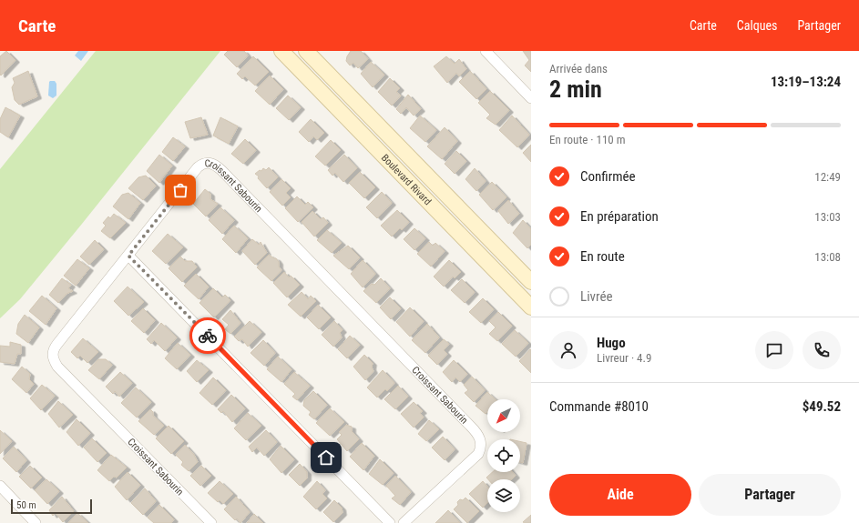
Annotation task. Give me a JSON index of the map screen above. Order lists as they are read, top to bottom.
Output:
{
  "streets": {
    "street": ["Boulevard Rivard", "Croissant Sabourin"]
  },
  "scale_bar": "50 m",
  "north": "bottom left",
  "page": {
    "header": "Carte",
    "nav": ["Carte", "Calques", "Partager"],
    "heading": ["2 min", "Arrivée dans", "13:19–13:24"],
    "panel": [
      "Hugo",
      "Livreur · 4.9",
      "Commande #8010",
      "$49.52"
    ],
    "bar": "En route · 110 m",
    "list": [
      ["Confirmée", "12:49"],
      ["En préparation", "13:03"],
      ["En route", "13:08"],
      "Livrée"
    ],
    "buttons": ["Aide", "Partager"],
    "scale": "50 m"
  }
}
